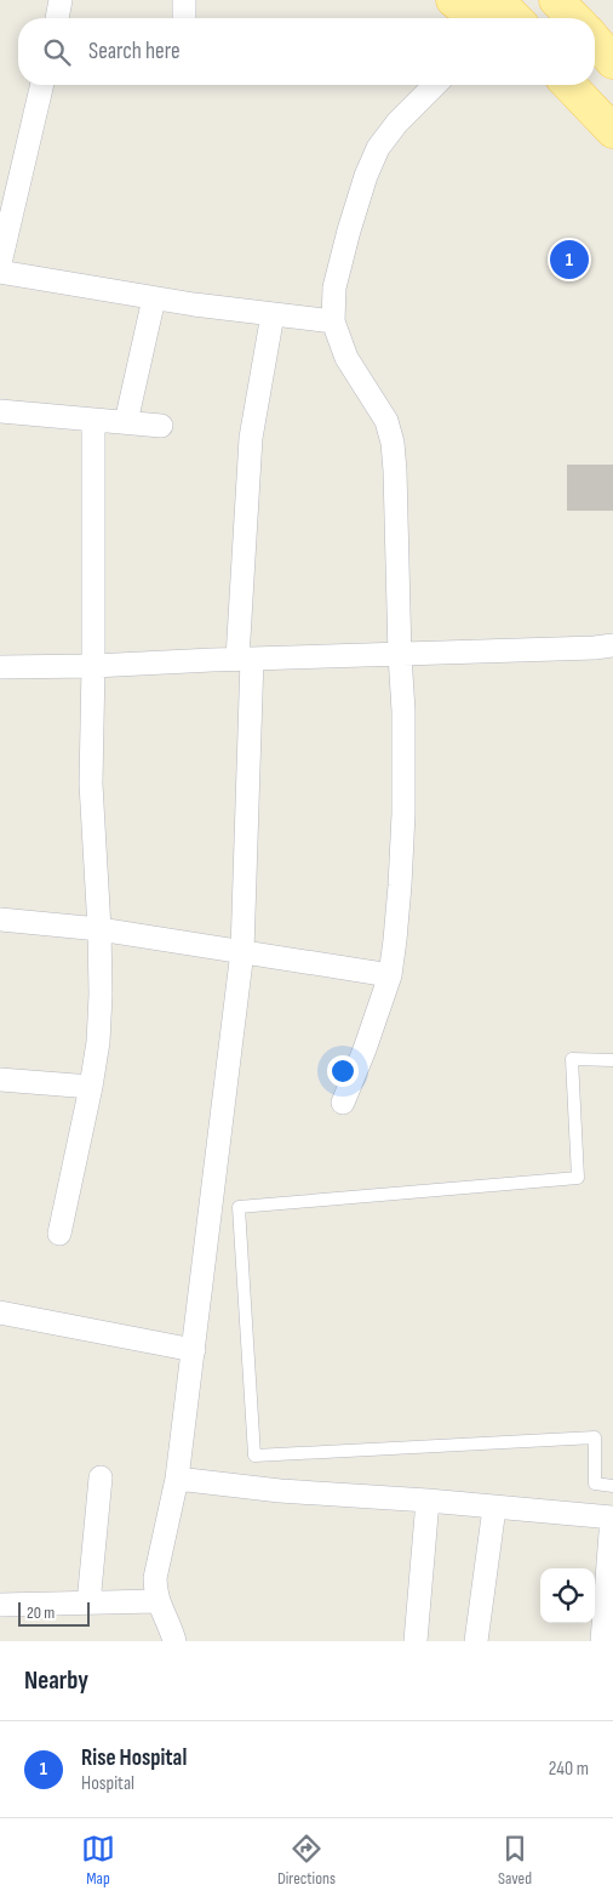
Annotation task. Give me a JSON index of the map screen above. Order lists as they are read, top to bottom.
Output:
{
  "scale_bar": "20 m",
  "page": {
    "search": "Search here",
    "pins": "1",
    "scale": "20 m",
    "heading": "Nearby",
    "list": [
      {
        "mark": "1",
        "name": "Rise Hospital",
        "note": "Hospital",
        "value": "240 m"
      }
    ],
    "nav": ["Map", "Directions", "Saved"]
  }
}
